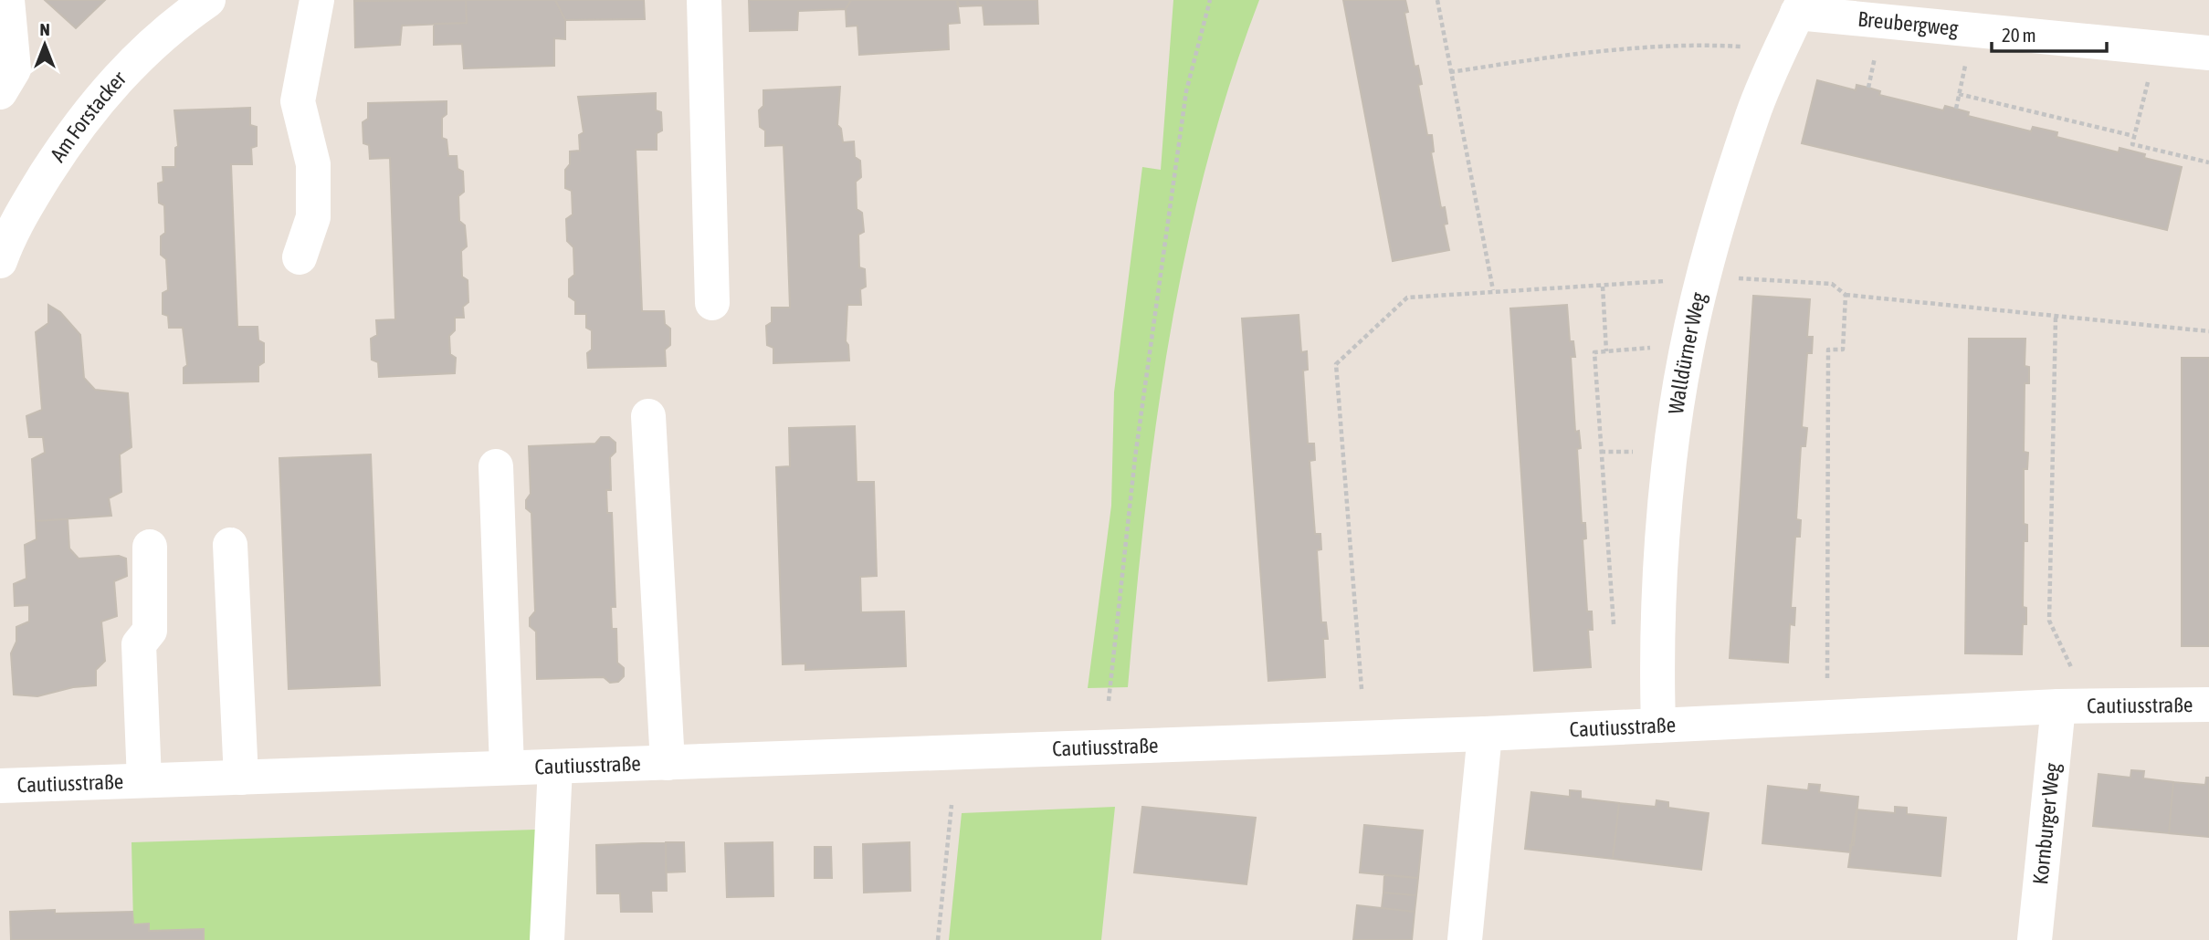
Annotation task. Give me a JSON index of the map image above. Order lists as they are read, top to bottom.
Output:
{
  "streets": {
    "street": [
      "Breubergweg",
      "Am Forstacker",
      "Walldürner Weg",
      "Cautiusstraße",
      "Kornburger Weg"
    ]
  },
  "crossings": [
    ["Breubergweg", "Walldürner Weg"],
    ["Walldürner Weg", "Cautiusstraße"],
    ["Cautiusstraße", "Kornburger Weg"]
  ],
  "scale_bar": "20 m",
  "north": "top"
}
